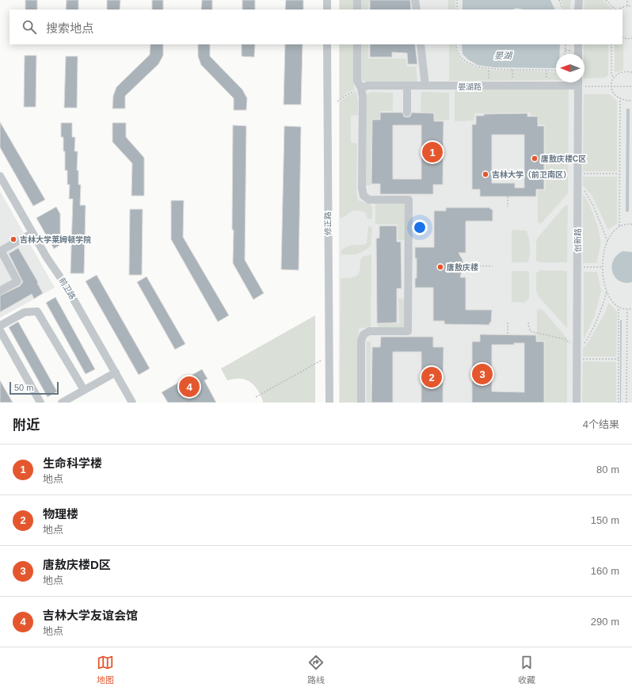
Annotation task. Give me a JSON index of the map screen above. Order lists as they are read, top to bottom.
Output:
{
  "streets": {
    "street": [
      "晏湖路",
      "修正路",
      "创新路",
      "前卫路"
    ]
  },
  "crossings": [
    ["晏湖路", "创新路"]
  ],
  "water": ["晏湖"],
  "places": [
    "唐敖庆楼C区",
    "吉林大学（前卫南区）",
    "吉林大学莱姆顿学院",
    "唐敖庆楼"
  ],
  "scale_bar": "50 m",
  "north": "left",
  "page": {
    "search": "搜索地点",
    "pins": [
      "1",
      "3",
      "2",
      "4"
    ],
    "scale": "50 m",
    "heading": ["附近", "4个结果"],
    "list": [
      {
        "mark": "1",
        "name": "生命科学楼",
        "note": "地点",
        "value": "80 m"
      },
      {
        "mark": "2",
        "name": "物理楼",
        "note": "地点",
        "value": "150 m"
      },
      {
        "mark": "3",
        "name": "唐敖庆楼D区",
        "note": "地点",
        "value": "160 m"
      },
      {
        "mark": "4",
        "name": "吉林大学友谊会馆",
        "note": "地点",
        "value": "290 m"
      }
    ],
    "nav": ["地图", "路线", "收藏"]
  }
}
